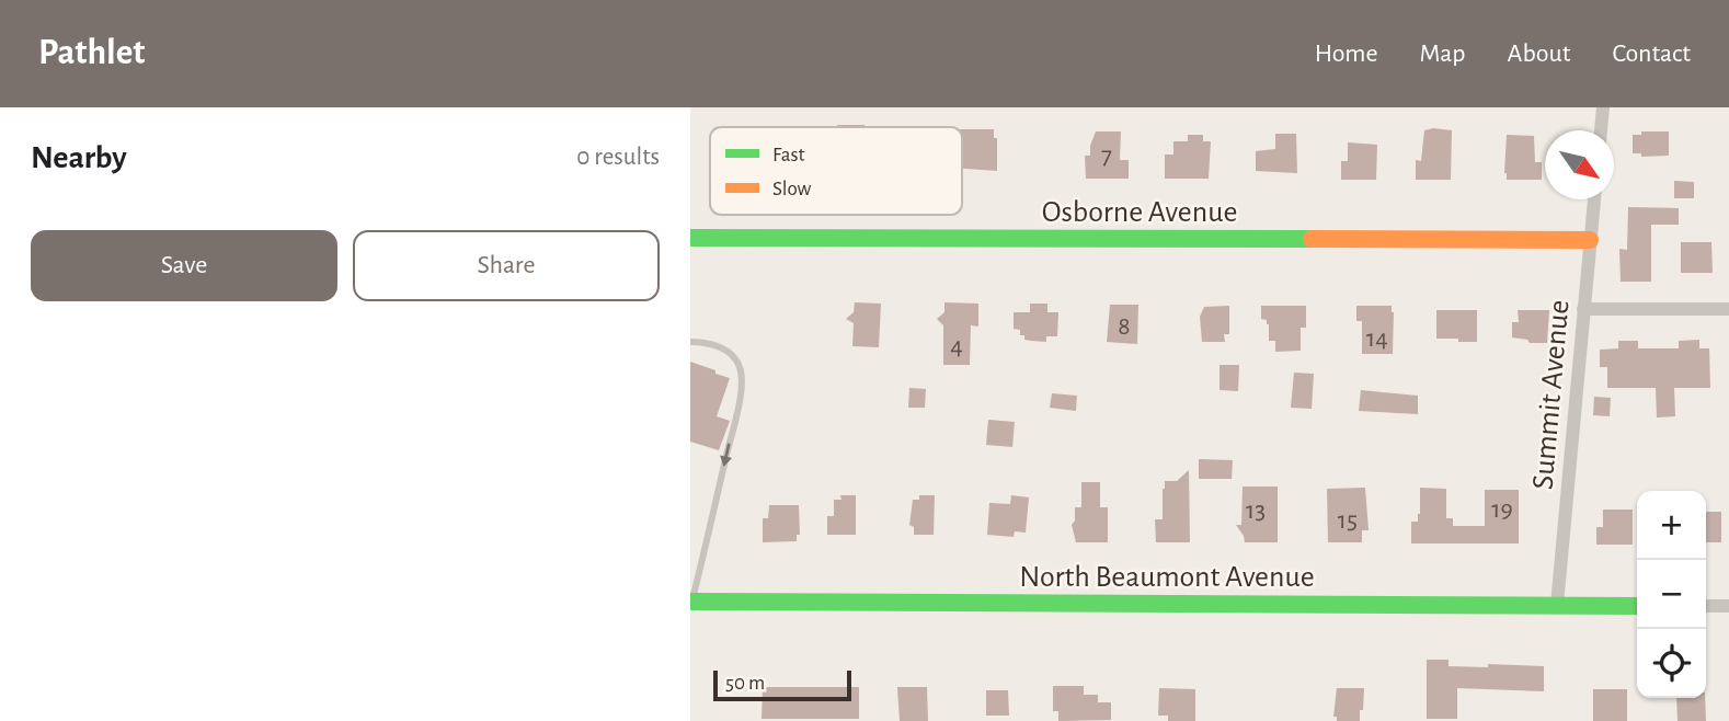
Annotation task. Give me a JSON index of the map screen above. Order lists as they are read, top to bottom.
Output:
{
  "streets": {
    "street": ["Osborne Avenue", "Summit Avenue", "North Beaumont Avenue"]
  },
  "crossings": [
    ["Osborne Avenue", "Summit Avenue"],
    ["Summit Avenue", "North Beaumont Avenue"]
  ],
  "house_numbers": [
    "7",
    "8",
    "14",
    "4",
    "19",
    "13",
    "15"
  ],
  "legend": ["Fast", "Slow"],
  "scale_bar": "50 m",
  "north": "bottom right",
  "page": {
    "header": "Pathlet",
    "nav": [
      "Home",
      "Map",
      "About",
      "Contact"
    ],
    "heading": ["Nearby", "0 results"],
    "buttons": ["Save", "Share"],
    "map_buttons": ["+", "−"],
    "scale": "50 m"
  }
}
